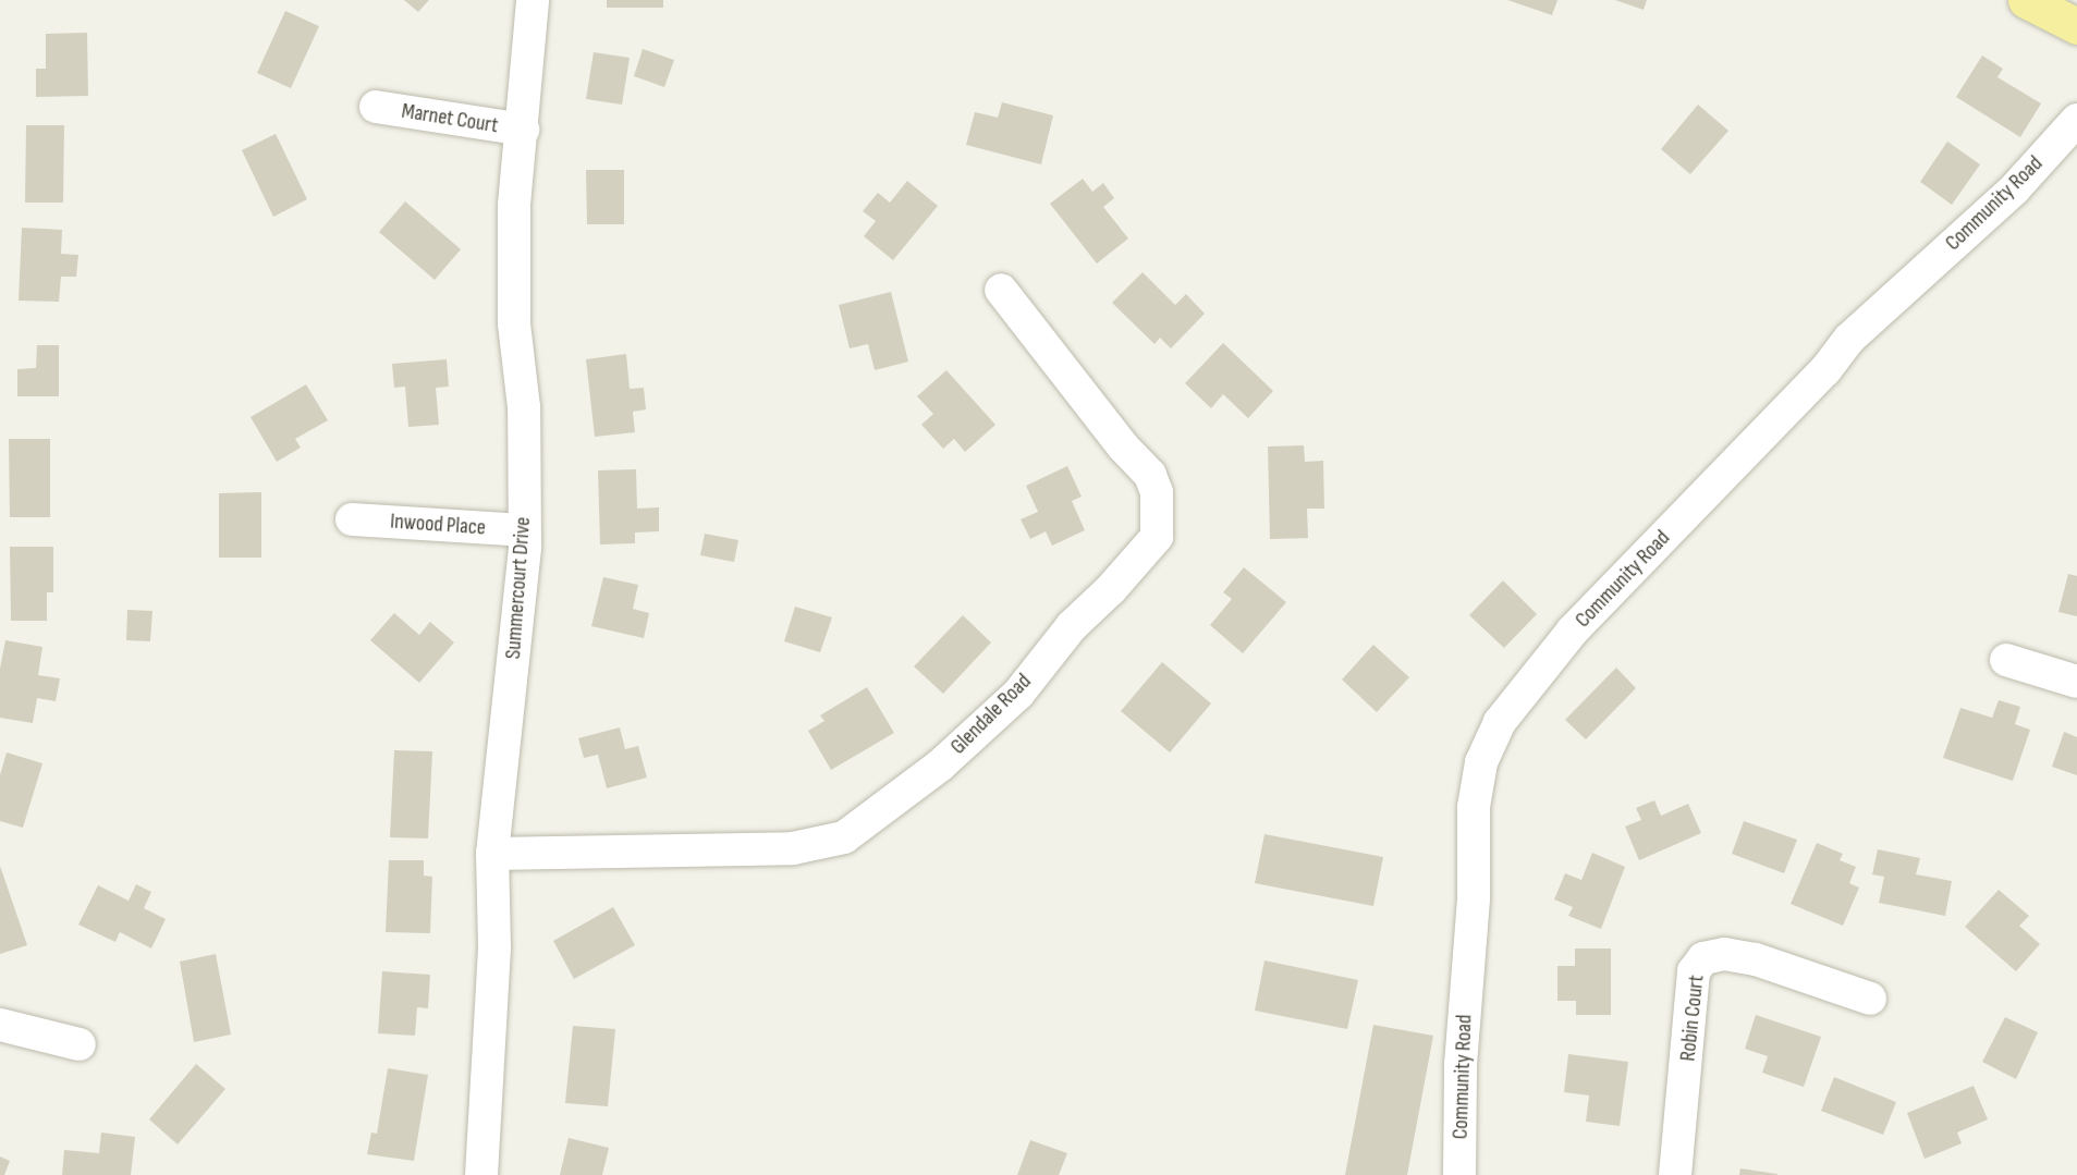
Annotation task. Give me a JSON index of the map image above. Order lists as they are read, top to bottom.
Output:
{
  "streets": {
    "street": [
      "Marnet Court",
      "Community Road",
      "Inwood Place",
      "Summercourt Drive",
      "Glendale Road",
      "Robin Court"
    ]
  },
  "crossings": [
    ["Marnet Court", "Summercourt Drive"],
    ["Inwood Place", "Summercourt Drive"],
    ["Summercourt Drive", "Glendale Road"]
  ]
}
